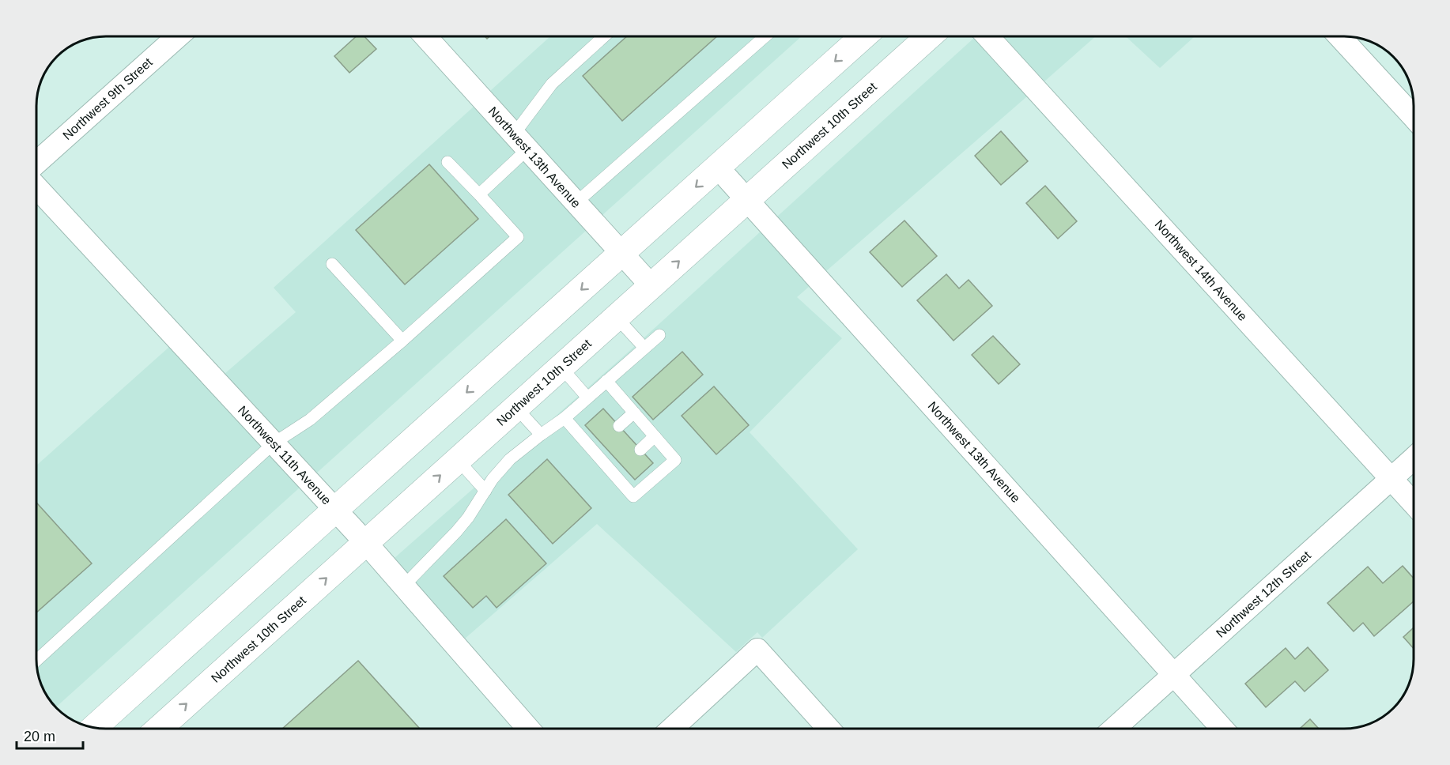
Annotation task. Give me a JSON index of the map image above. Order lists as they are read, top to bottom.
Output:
{
  "streets": {
    "highway": ["Northwest 10th Street"],
    "street": [
      "Northwest 9th Street",
      "Northwest 13th Avenue",
      "Northwest 14th Avenue",
      "Northwest 11th Avenue",
      "Northwest 12th Street"
    ]
  },
  "crossings": [
    ["Northwest 10th Street", "Northwest 13th Avenue"],
    ["Northwest 10th Street", "Northwest 11th Avenue"],
    ["Northwest 13th Avenue", "Northwest 12th Street"],
    ["Northwest 14th Avenue", "Northwest 12th Street"]
  ],
  "scale_bar": "20 m"
}
